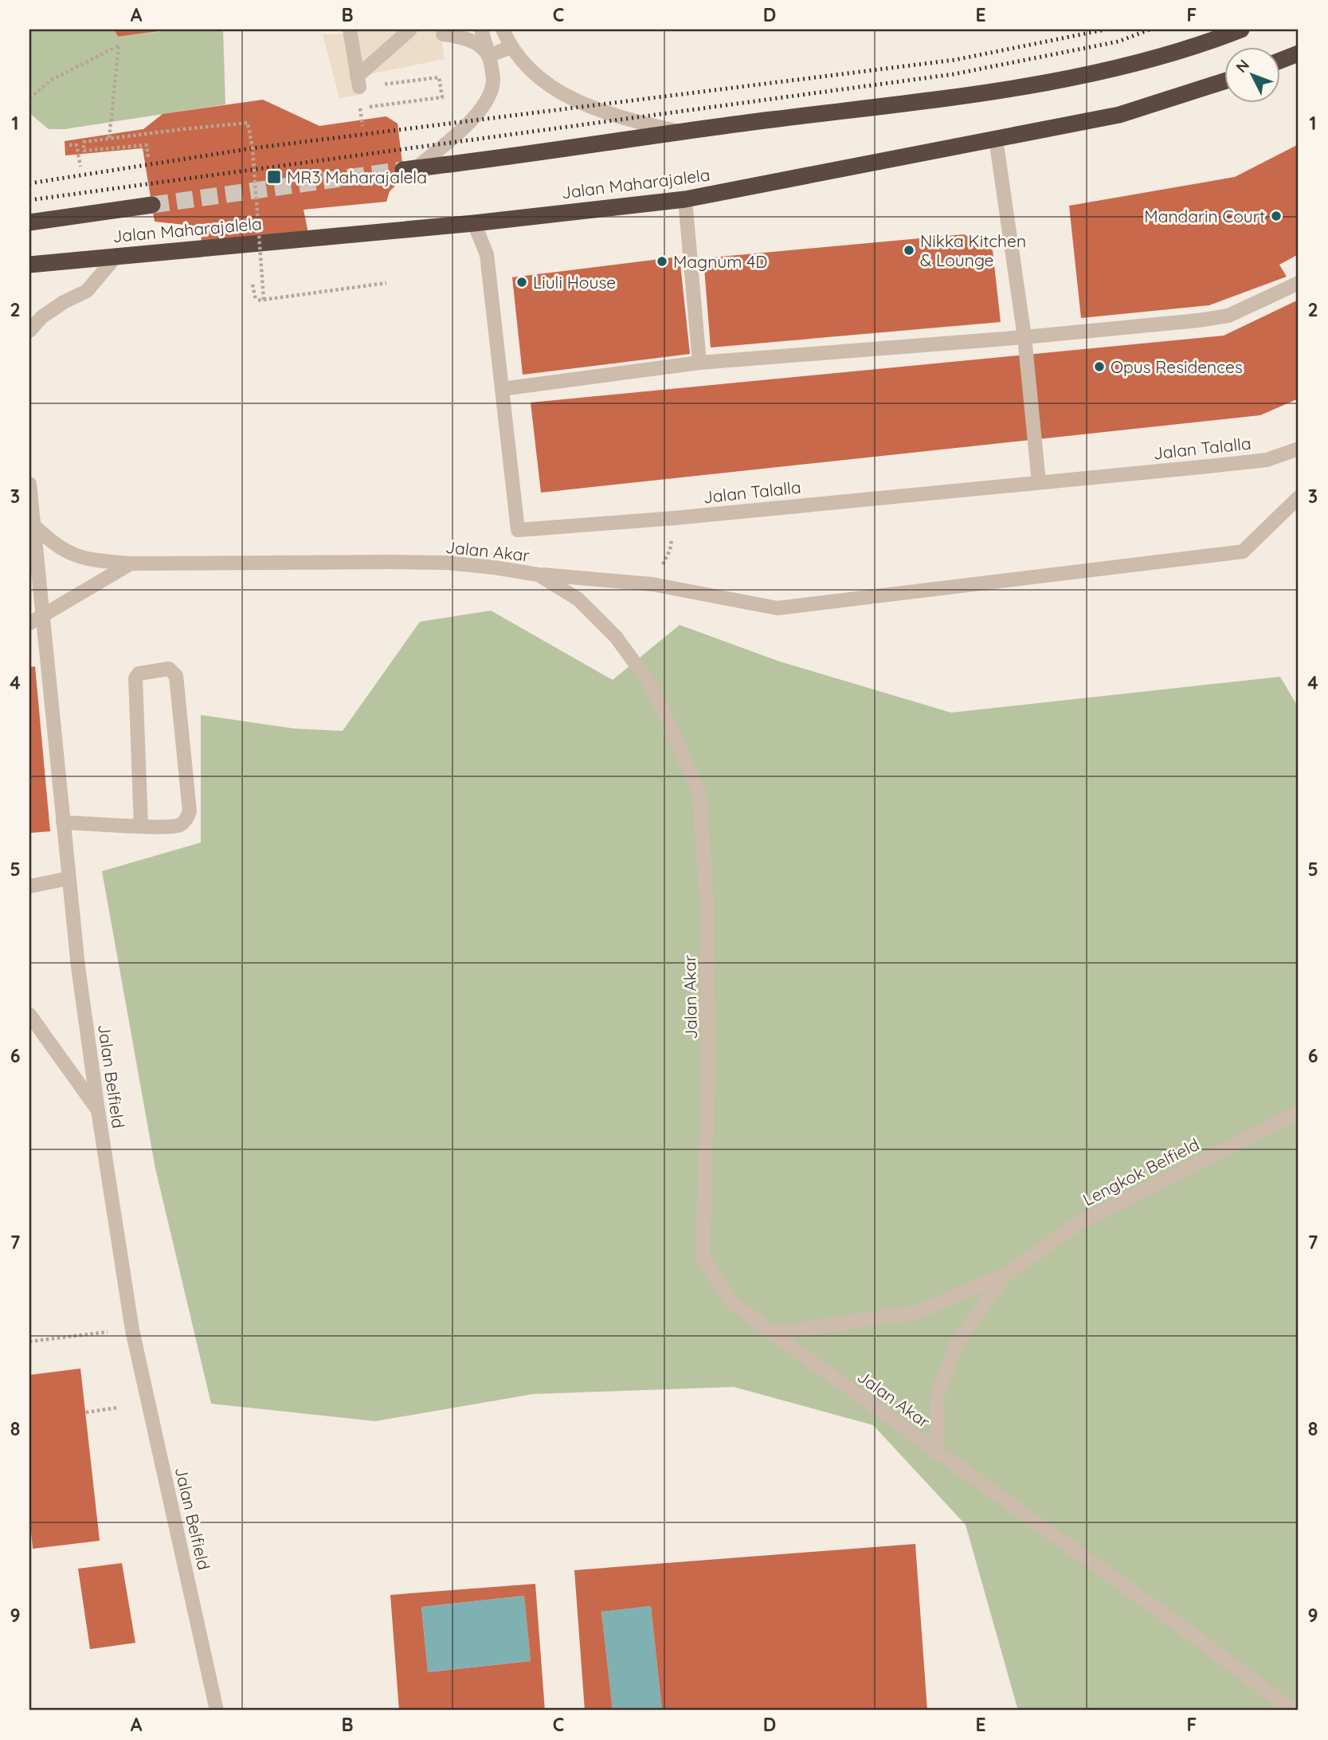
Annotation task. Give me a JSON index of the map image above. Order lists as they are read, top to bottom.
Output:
{
  "streets": {
    "highway": ["Jalan Maharajalela"],
    "street": [
      "Jalan Talalla",
      "Jalan Akar",
      "Jalan Belfield",
      "Lengkok Belfield"
    ]
  },
  "crossings": [
    ["Jalan Maharajalela", "Jalan Talalla"],
    ["Jalan Akar", "Jalan Belfield"],
    ["Jalan Akar", "Lengkok Belfield"]
  ],
  "places": {
    "transit": ["MR3 Maharajalela"],
    "other": [
      "Mandarin Court",
      "Nikka Kitchen & Lounge",
      "Magnum 4D",
      "Liuli House",
      "Opus Residences"
    ]
  },
  "north": "top left",
  "grid": {
    "columns": [
      "A",
      "B",
      "C",
      "D",
      "E",
      "F"
    ],
    "rows": [
      "1",
      "2",
      "3",
      "4",
      "5",
      "6",
      "7",
      "8",
      "9"
    ]
  }
}
